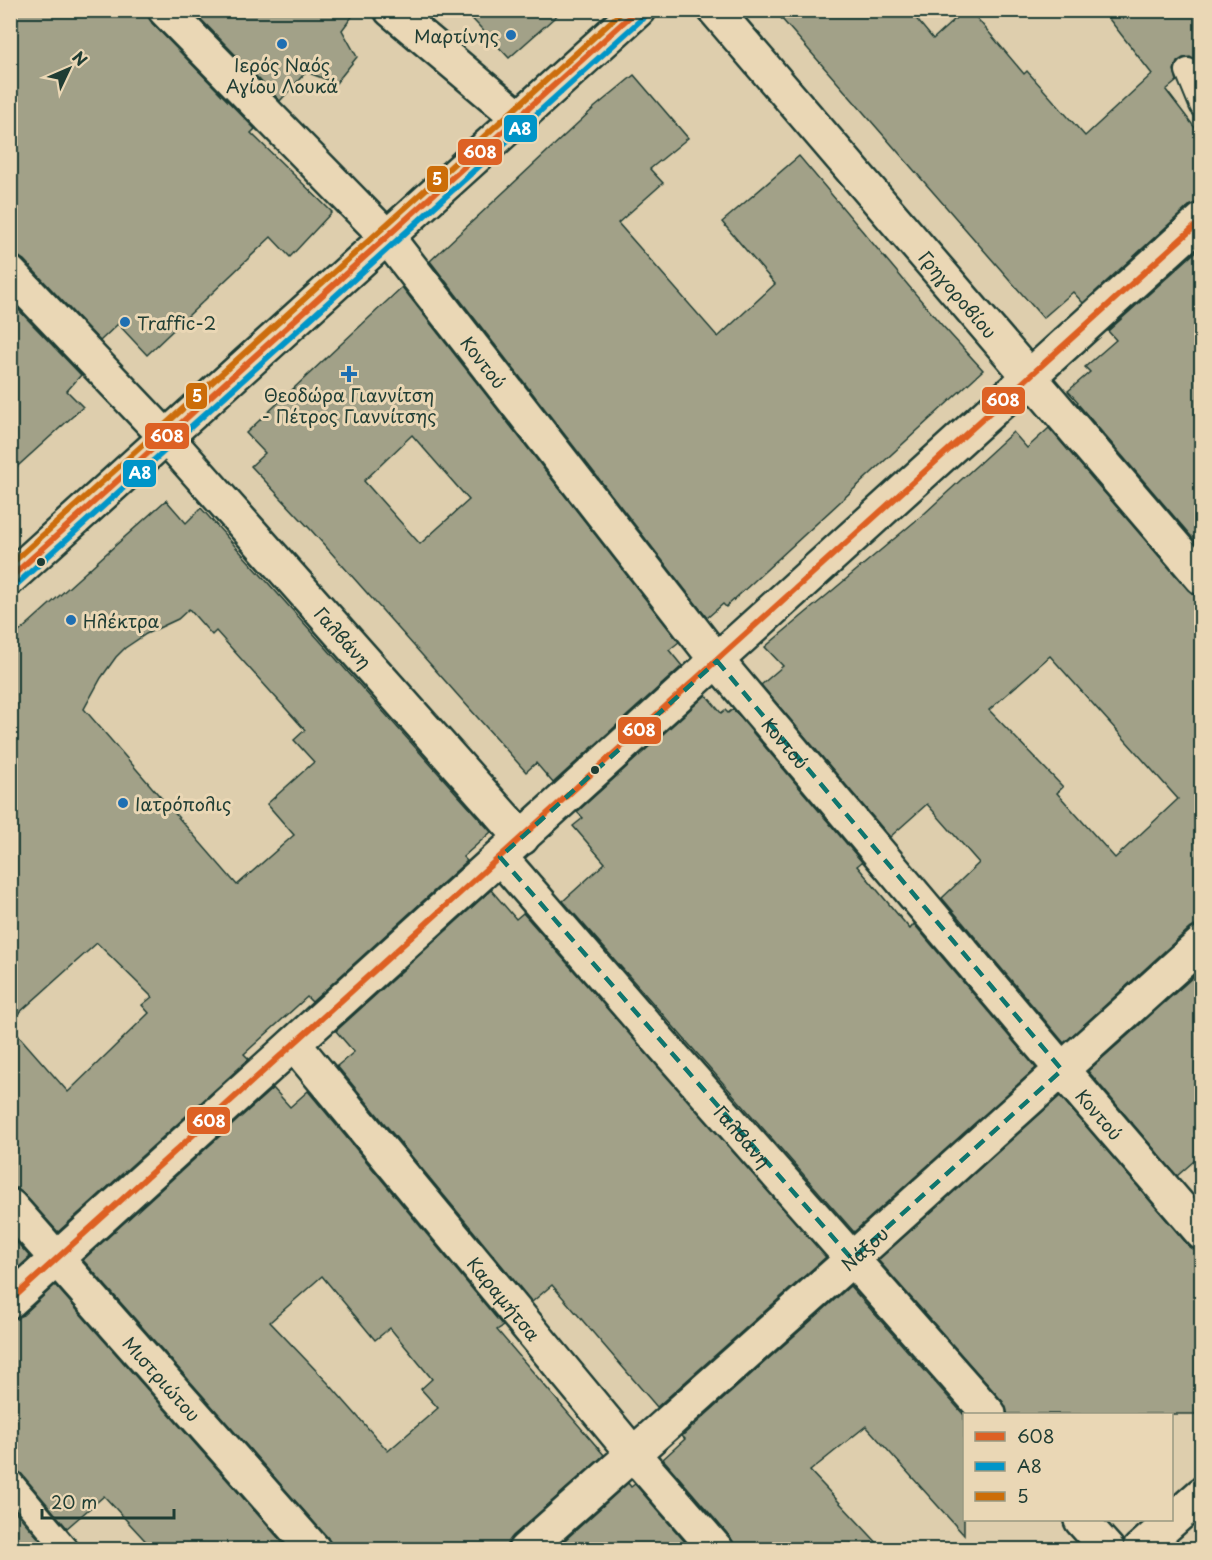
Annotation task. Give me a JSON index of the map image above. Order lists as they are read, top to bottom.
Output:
{
  "streets": {
    "street": [
      "Γρηγοροβίου",
      "Κοντού",
      "Γαλβάνη",
      "Νάξου",
      "Καραμήτσα",
      "Μιστριώτου"
    ]
  },
  "crossings": [
    ["Κοντού", "Νάξου"],
    ["Γαλβάνη", "Νάξου"],
    ["Νάξου", "Καραμήτσα"]
  ],
  "places": {
    "other": [
      "Μαρτίνης",
      "Ιερός Ναός Αγίου Λουκά",
      "Traffic-2",
      "Ηλέκτρα",
      "Ιατρόπολις"
    ],
    "health": ["Θεοδώρα Γιαννίτση - Πέτρος Γιαννίτσης"]
  },
  "lines": ["transit line 608", "transit line 5", "transit line A8"],
  "legend": ["608", "A8", "5"],
  "scale_bar": "20 m",
  "north": "top right"
}
